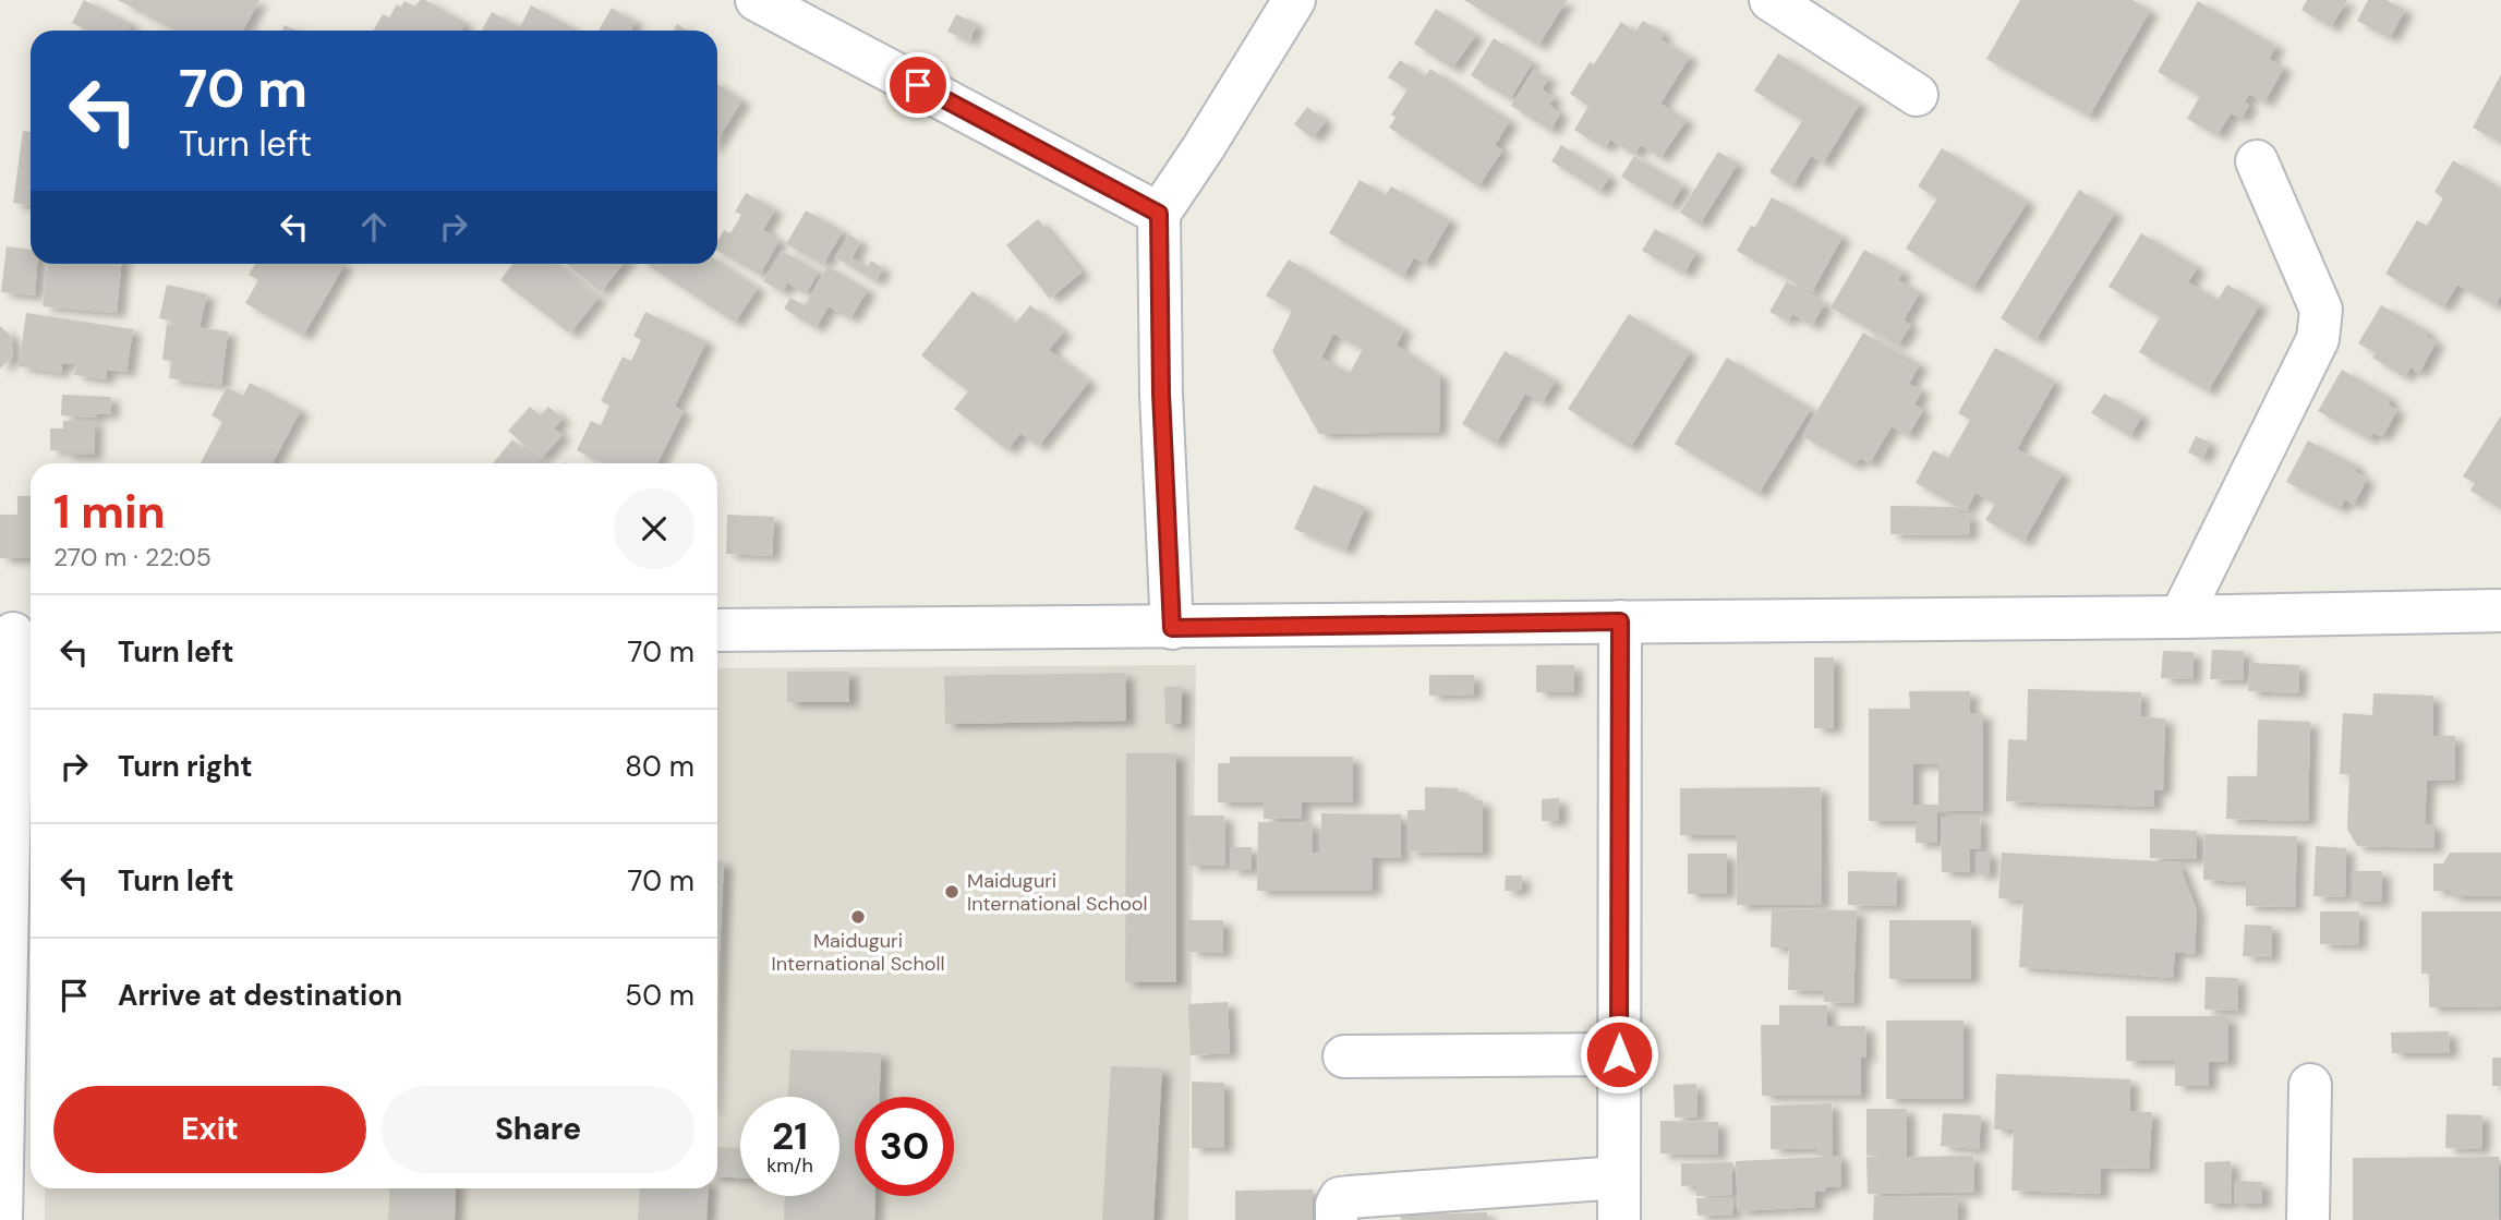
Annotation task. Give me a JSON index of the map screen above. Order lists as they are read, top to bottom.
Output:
{
  "places": ["Maiduguri International School", "Maiduguri International Scholl"],
  "page": {
    "turn": ["70 m", "Turn left"],
    "heading": ["1 min", "270 m · 22:05"],
    "list": [
      {
        "name": "Turn left",
        "value": "70 m"
      },
      {
        "name": "Turn right",
        "value": "80 m"
      },
      {
        "name": "Turn left",
        "value": "70 m"
      },
      {
        "name": "Arrive at destination",
        "value": "50 m"
      }
    ],
    "buttons": ["Exit", "Share"],
    "speed": "21 km/h",
    "limit": "30"
  }
}
